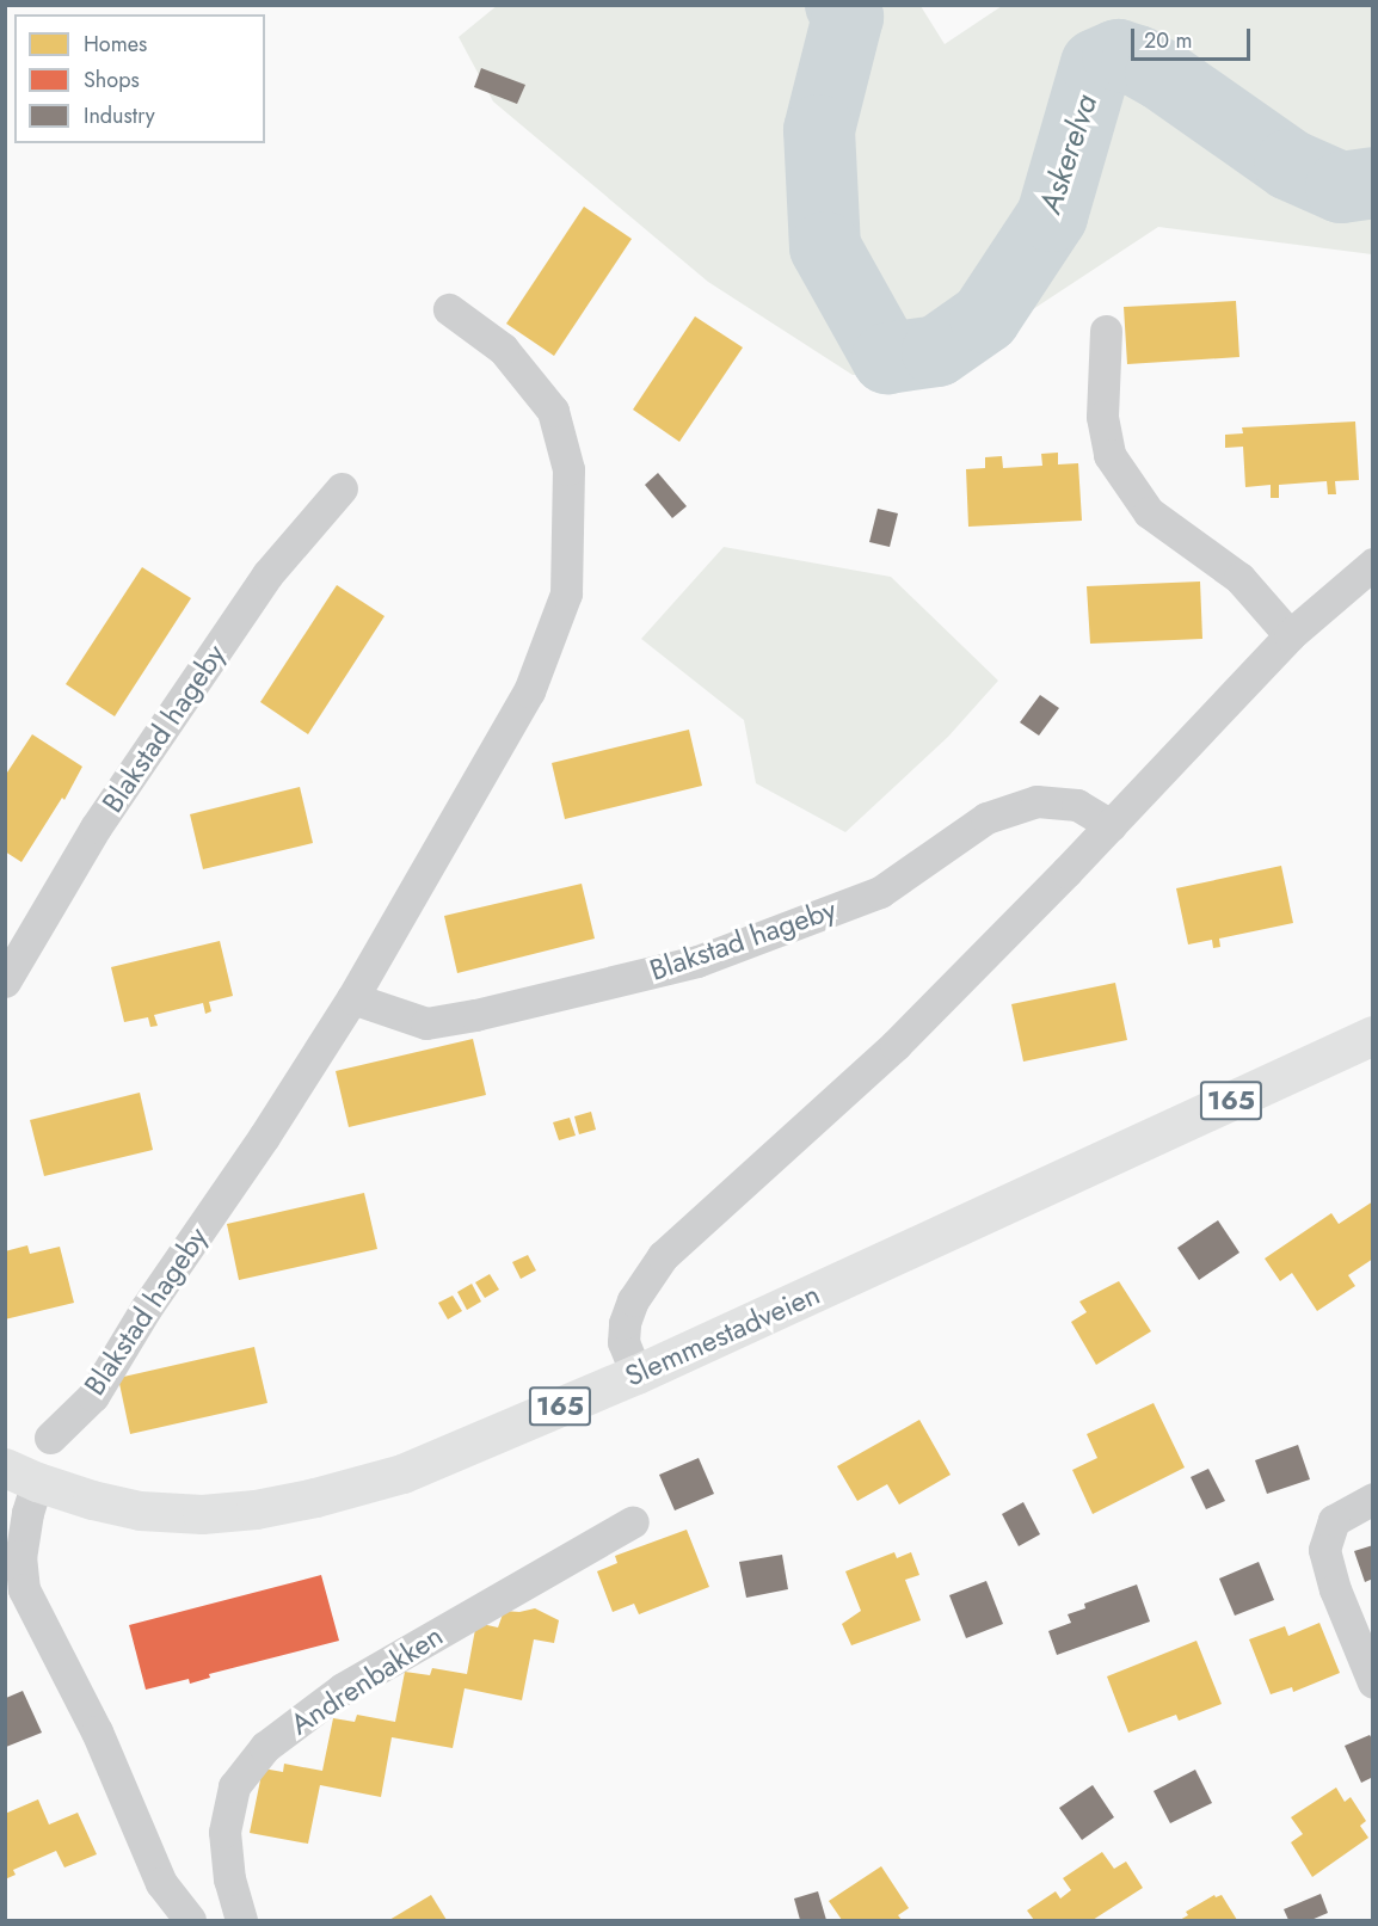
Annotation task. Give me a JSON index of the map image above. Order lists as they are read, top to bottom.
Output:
{
  "streets": {
    "main road": ["165", "Slemmestadveien"],
    "street": ["Blakstad hageby", "Andrenbakken"]
  },
  "water": ["Askerelva"],
  "legend": ["Homes", "Shops", "Industry"],
  "scale_bar": "20 m"
}
